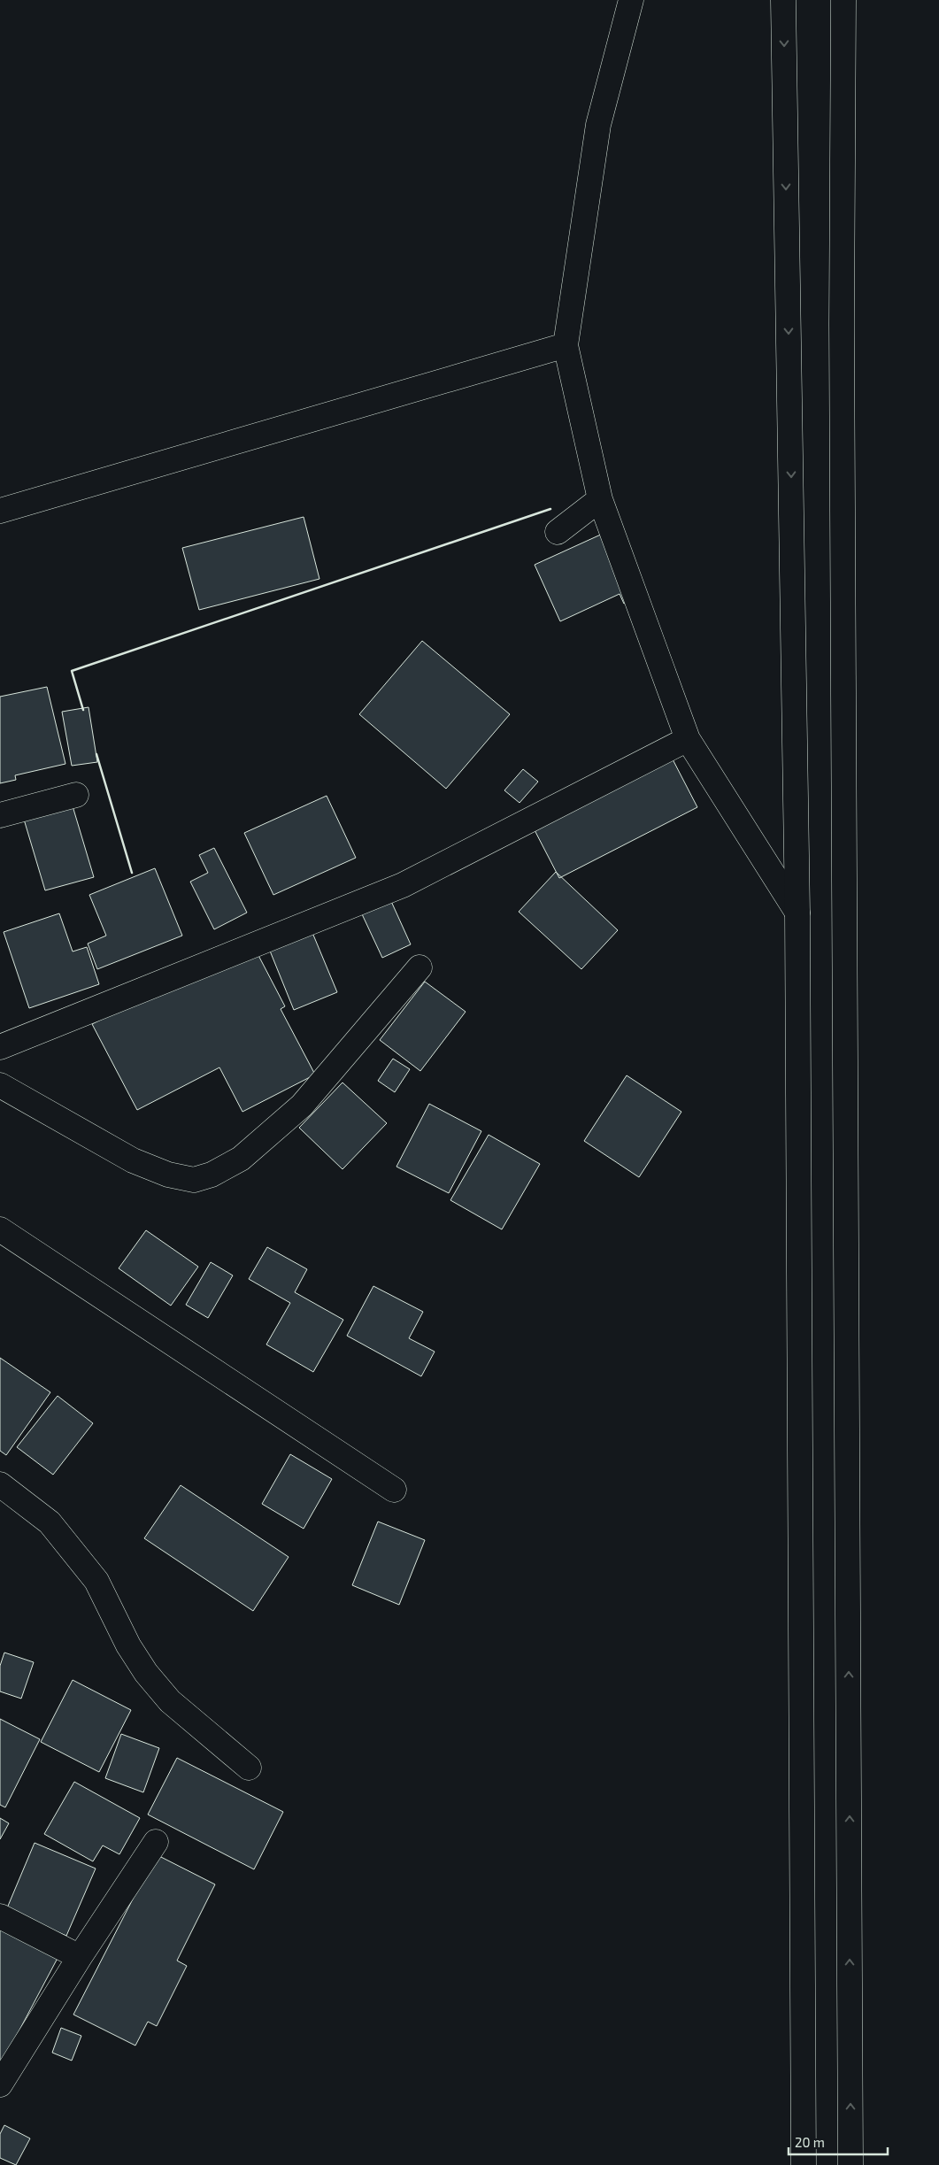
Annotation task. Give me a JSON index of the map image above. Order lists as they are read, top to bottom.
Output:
{
  "scale_bar": "20 m"
}
